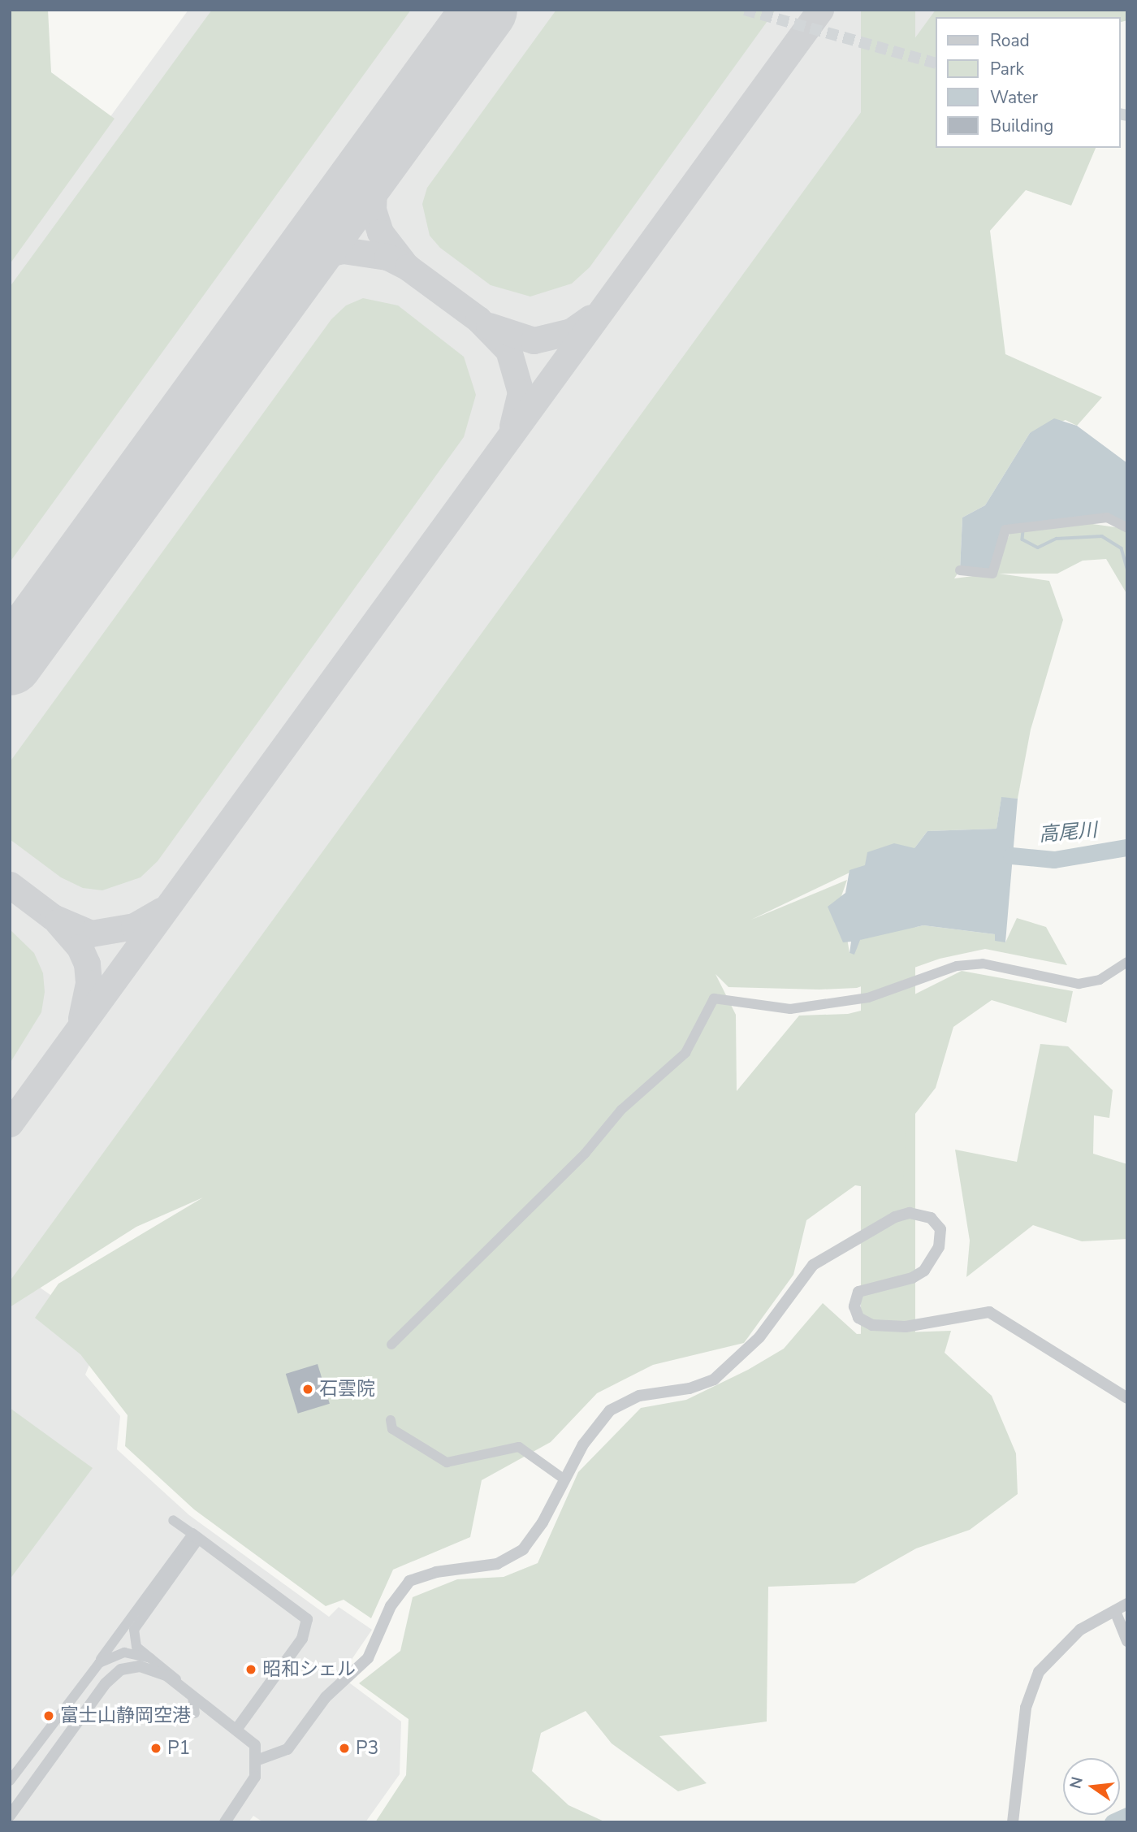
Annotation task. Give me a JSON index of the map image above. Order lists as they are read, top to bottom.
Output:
{
  "water": ["高尾川"],
  "places": [
    "石雲院",
    "昭和シェル",
    "富士山静岡空港",
    "P1",
    "P3"
  ],
  "legend": [
    "Road",
    "Park",
    "Water",
    "Building"
  ],
  "north": "left"
}
